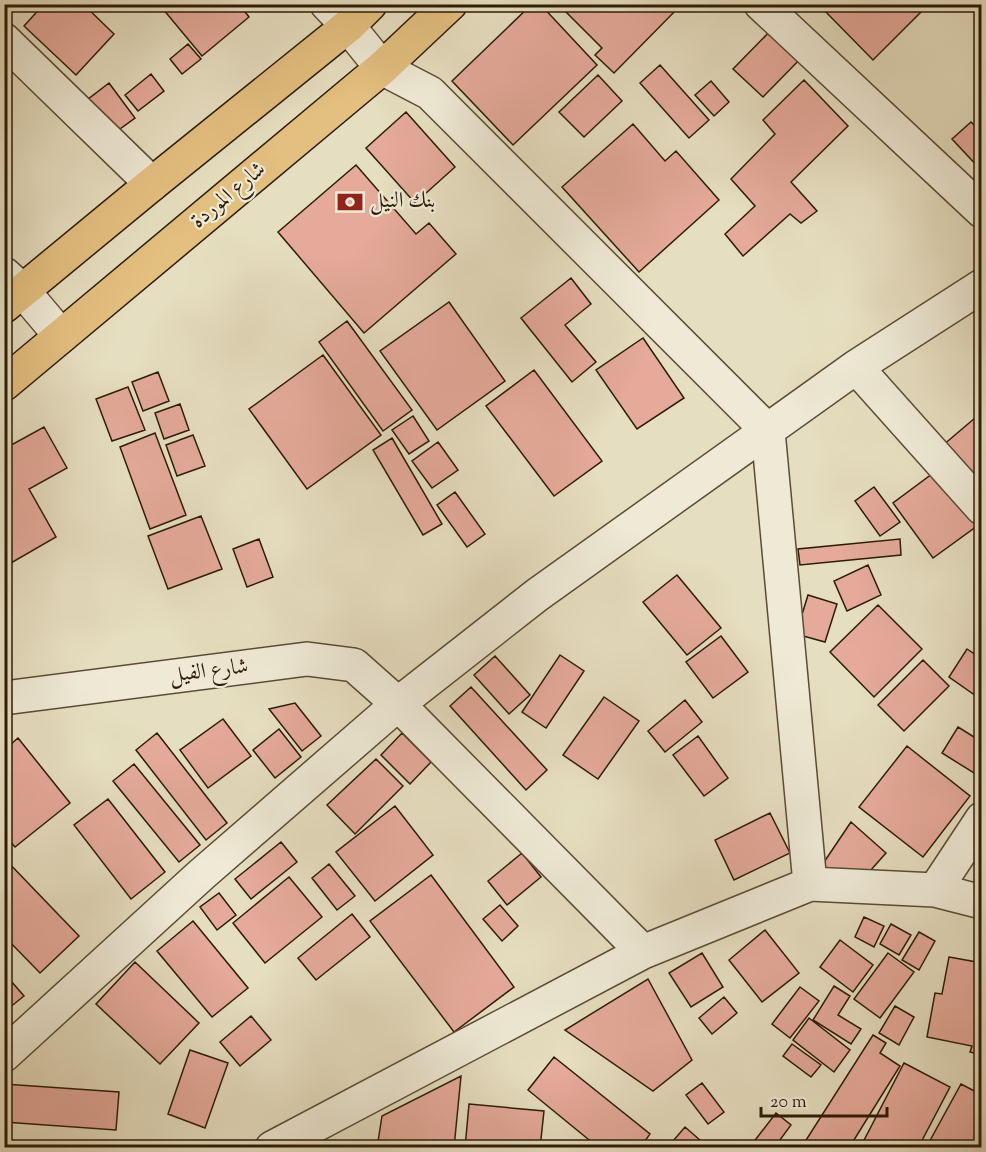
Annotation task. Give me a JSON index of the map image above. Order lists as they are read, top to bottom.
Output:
{
  "streets": {
    "main road": ["شارع الموردة"],
    "street": ["شارع الفيل"]
  },
  "places": {
    "bank": ["بنك النيل"]
  },
  "scale_bar": "20 m"
}
